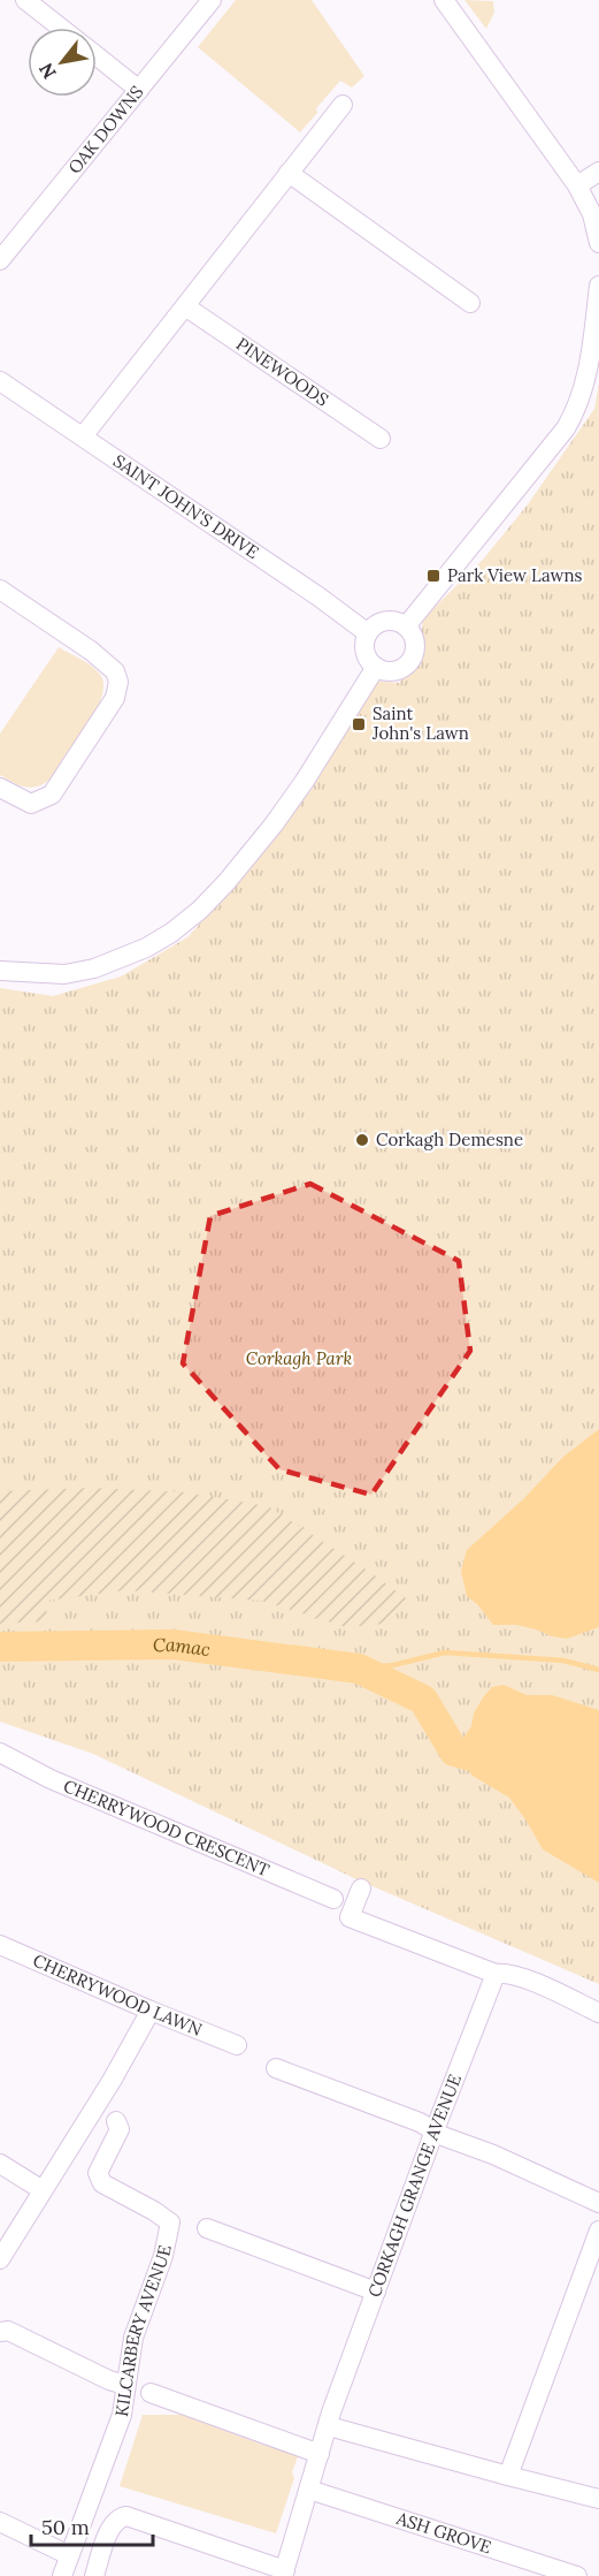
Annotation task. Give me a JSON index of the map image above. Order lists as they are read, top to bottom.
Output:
{
  "streets": {
    "street": [
      "OAK DOWNS",
      "PINEWOODS",
      "SAINT JOHN'S DRIVE",
      "CHERRYWOOD CRESCENT",
      "CHERRYWOOD LAWN",
      "CORKAGH GRANGE AVENUE",
      "KILCARBERY AVENUE",
      "ASH GROVE"
    ]
  },
  "crossings": [
    ["CORKAGH GRANGE AVENUE", "ASH GROVE"]
  ],
  "water": ["Camac"],
  "parks": ["Corkagh Park"],
  "places": {
    "transit": ["Park View Lawns", "Saint John's Lawn"],
    "other": ["Corkagh Demesne"]
  },
  "scale_bar": "50 m",
  "north": "bottom left"
}
